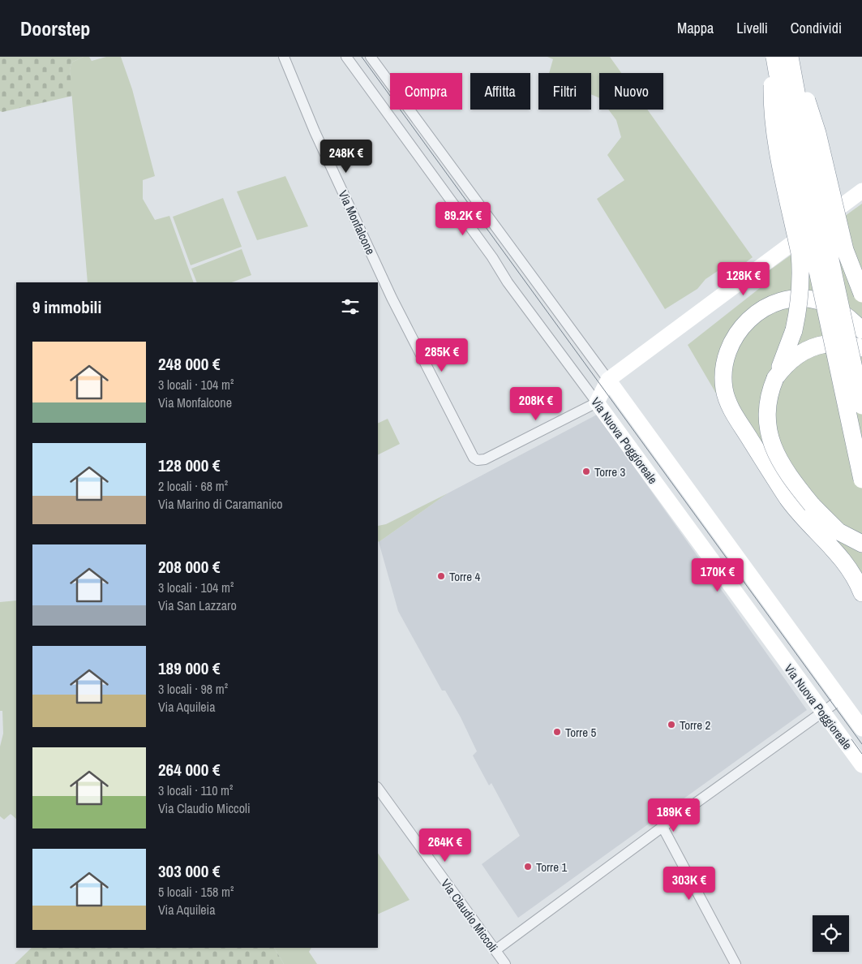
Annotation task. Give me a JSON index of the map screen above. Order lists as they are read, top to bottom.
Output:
{
  "streets": {
    "main road": ["Via Nuova Poggioreale"],
    "street": ["Via Monfalcone", "Via Claudio Miccoli"]
  },
  "crossings": [
    ["Via Monfalcone", "Via Nuova Poggioreale"]
  ],
  "places": [
    "Torre 3",
    "Torre 4",
    "Torre 2",
    "Torre 5",
    "Torre 1"
  ],
  "page": {
    "header": "Doorstep",
    "nav": ["Mappa", "Livelli", "Condividi"],
    "chip": [
      "Compra",
      "Affitta",
      "Filtri",
      "Nuovo"
    ],
    "price": [
      "248K €",
      "89.2K €",
      "128K €",
      "285K €",
      "208K €",
      "170K €",
      "189K €",
      "264K €",
      "303K €"
    ],
    "heading": "9 immobili",
    "list": [
      {
        "name": "248 000 €",
        "note": "3 locali · 104 m² · Via Monfalcone"
      },
      {
        "name": "128 000 €",
        "note": "2 locali · 68 m² · Via Marino di Caramanico"
      },
      {
        "name": "208 000 €",
        "note": "3 locali · 104 m² · Via San Lazzaro"
      },
      {
        "name": "189 000 €",
        "note": "3 locali · 98 m² · Via Aquileia"
      },
      {
        "name": "264 000 €",
        "note": "3 locali · 110 m² · Via Claudio Miccoli"
      },
      {
        "name": "303 000 €",
        "note": "5 locali · 158 m² · Via Aquileia"
      }
    ]
  }
}
